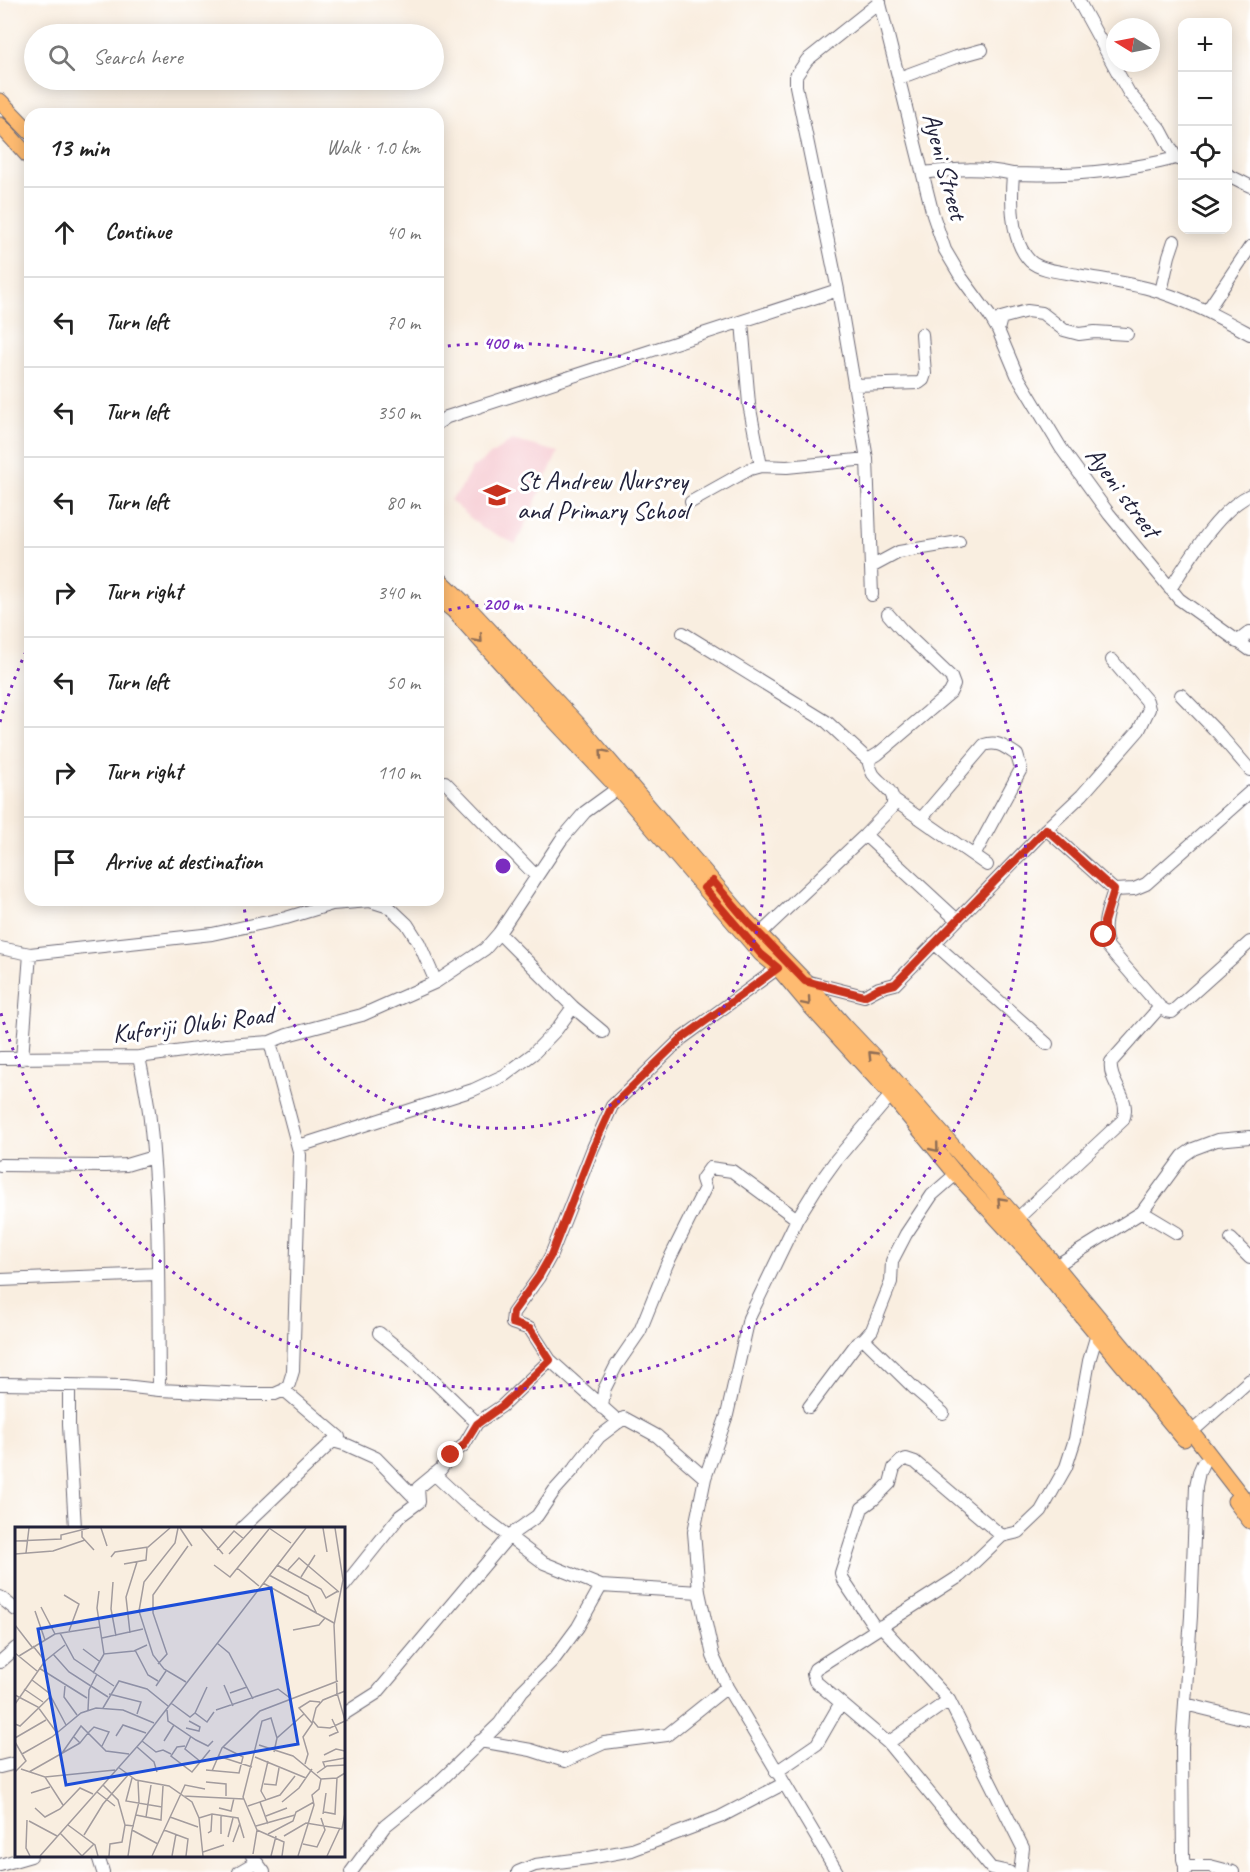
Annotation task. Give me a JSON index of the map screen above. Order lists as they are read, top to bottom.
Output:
{
  "streets": {
    "street": ["Ayeni Street", "Ayeni street", "Kuforiji Olubi Road"]
  },
  "crossings": [
    ["Ayeni Street", "Ayeni street"]
  ],
  "places": {
    "school or university": ["St Andrew Nursrey and Primary School"]
  },
  "north": "left",
  "page": {
    "map_buttons": ["+", "−"],
    "search": "Search here",
    "heading": ["13 min", "Walk · 1.0 km"],
    "list": [
      ["Continue", "40 m"],
      ["Turn left", "70 m"],
      ["Turn left", "350 m"],
      ["Turn left", "80 m"],
      ["Turn right", "340 m"],
      ["Turn left", "50 m"],
      ["Turn right", "110 m"],
      "Arrive at destination"
    ]
  },
  "rings": ["400 m", "200 m"]
}
